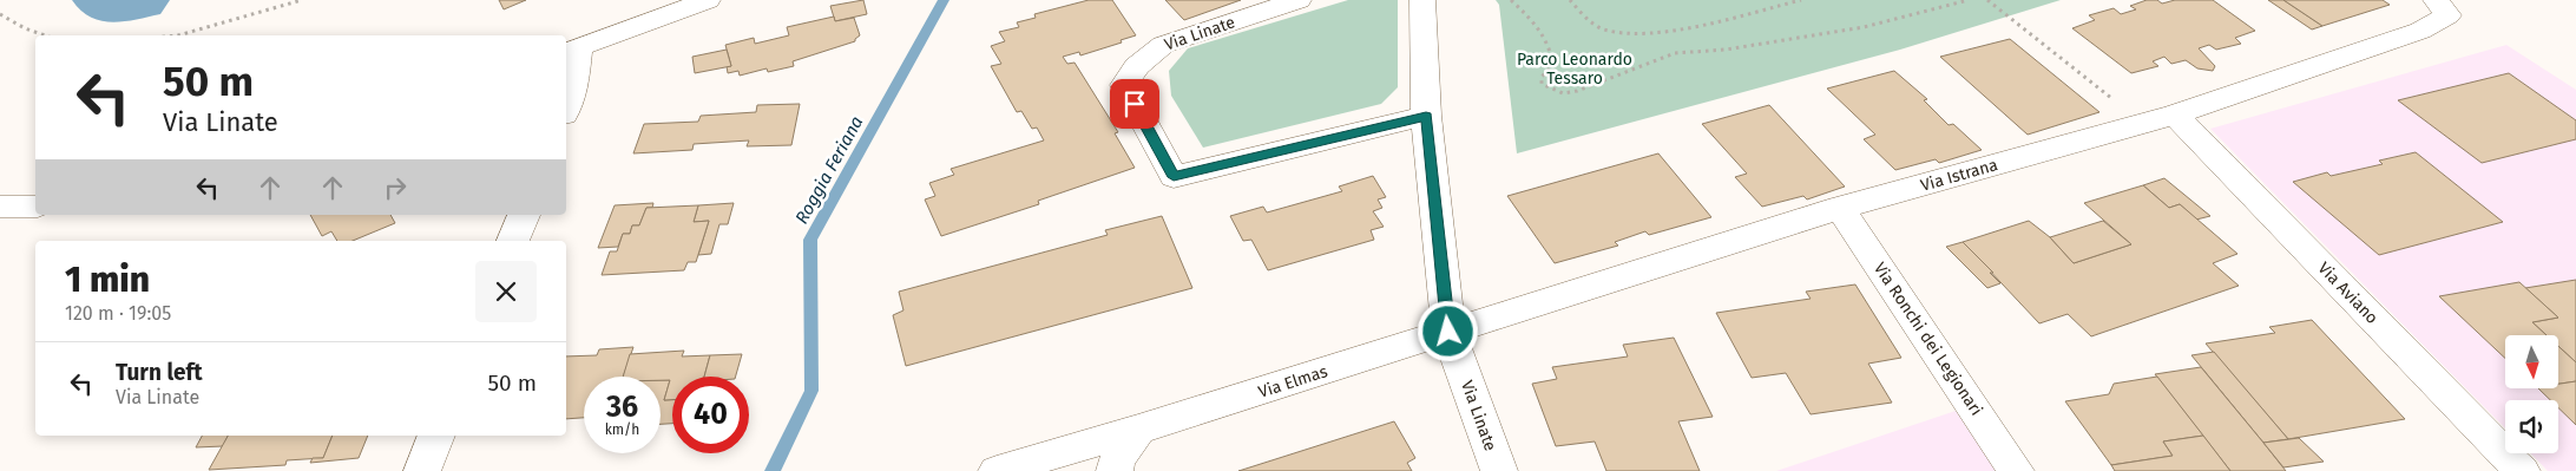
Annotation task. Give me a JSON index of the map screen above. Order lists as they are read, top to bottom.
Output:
{
  "streets": {
    "street": [
      "Via Linate",
      "Via Istrana",
      "Via Aviano",
      "Via Ronchi dei Legionari",
      "Via Elmas"
    ]
  },
  "crossings": [
    ["Via Linate", "Via Istrana"],
    ["Via Linate", "Via Elmas"],
    ["Via Istrana", "Via Aviano"],
    ["Via Istrana", "Via Ronchi dei Legionari"],
    ["Via Istrana", "Via Elmas"]
  ],
  "water": ["Roggia Feriana"],
  "parks": ["Parco Leonardo Tessaro"],
  "north": "bottom",
  "page": {
    "turn": ["50 m", "Via Linate"],
    "heading": ["1 min", "120 m · 19:05"],
    "list": [
      {
        "name": "Turn left",
        "note": "Via Linate",
        "value": "50 m"
      }
    ],
    "speed": "36 km/h",
    "limit": "40"
  }
}
